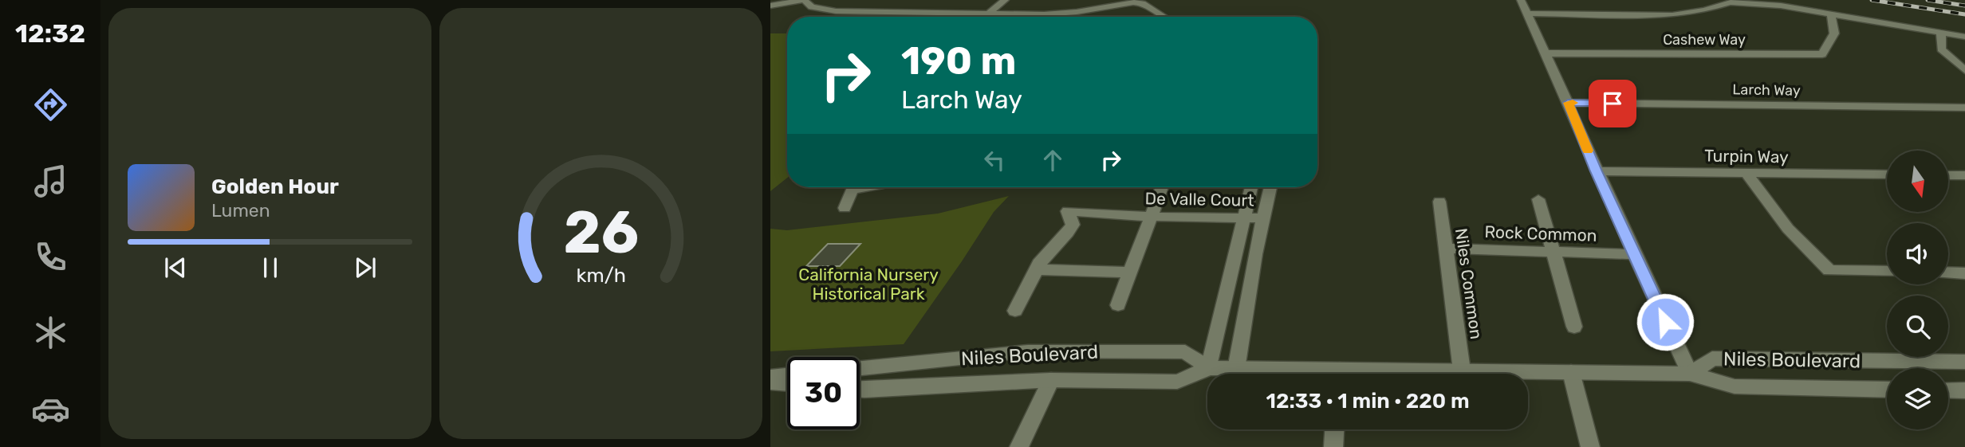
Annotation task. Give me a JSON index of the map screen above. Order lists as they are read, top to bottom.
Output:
{
  "streets": {
    "street": [
      "Cashew Way",
      "Larch Way",
      "Turpin Way",
      "De Valle Court",
      "Rock Common",
      "Niles Common",
      "Niles Boulevard"
    ]
  },
  "crossings": [
    ["Rock Common", "Niles Common"],
    ["Niles Common", "Niles Boulevard"]
  ],
  "parks": ["California Nursery Historical Park"],
  "north": "bottom",
  "page": {
    "tabs": "12:32",
    "turn": ["190 m", "Larch Way"],
    "song": ["Golden Hour", "Lumen"],
    "limit": "30",
    "trip": "12:33 · 1 min · 220 m",
    "gauge": ["26", "km/h"]
  }
}
